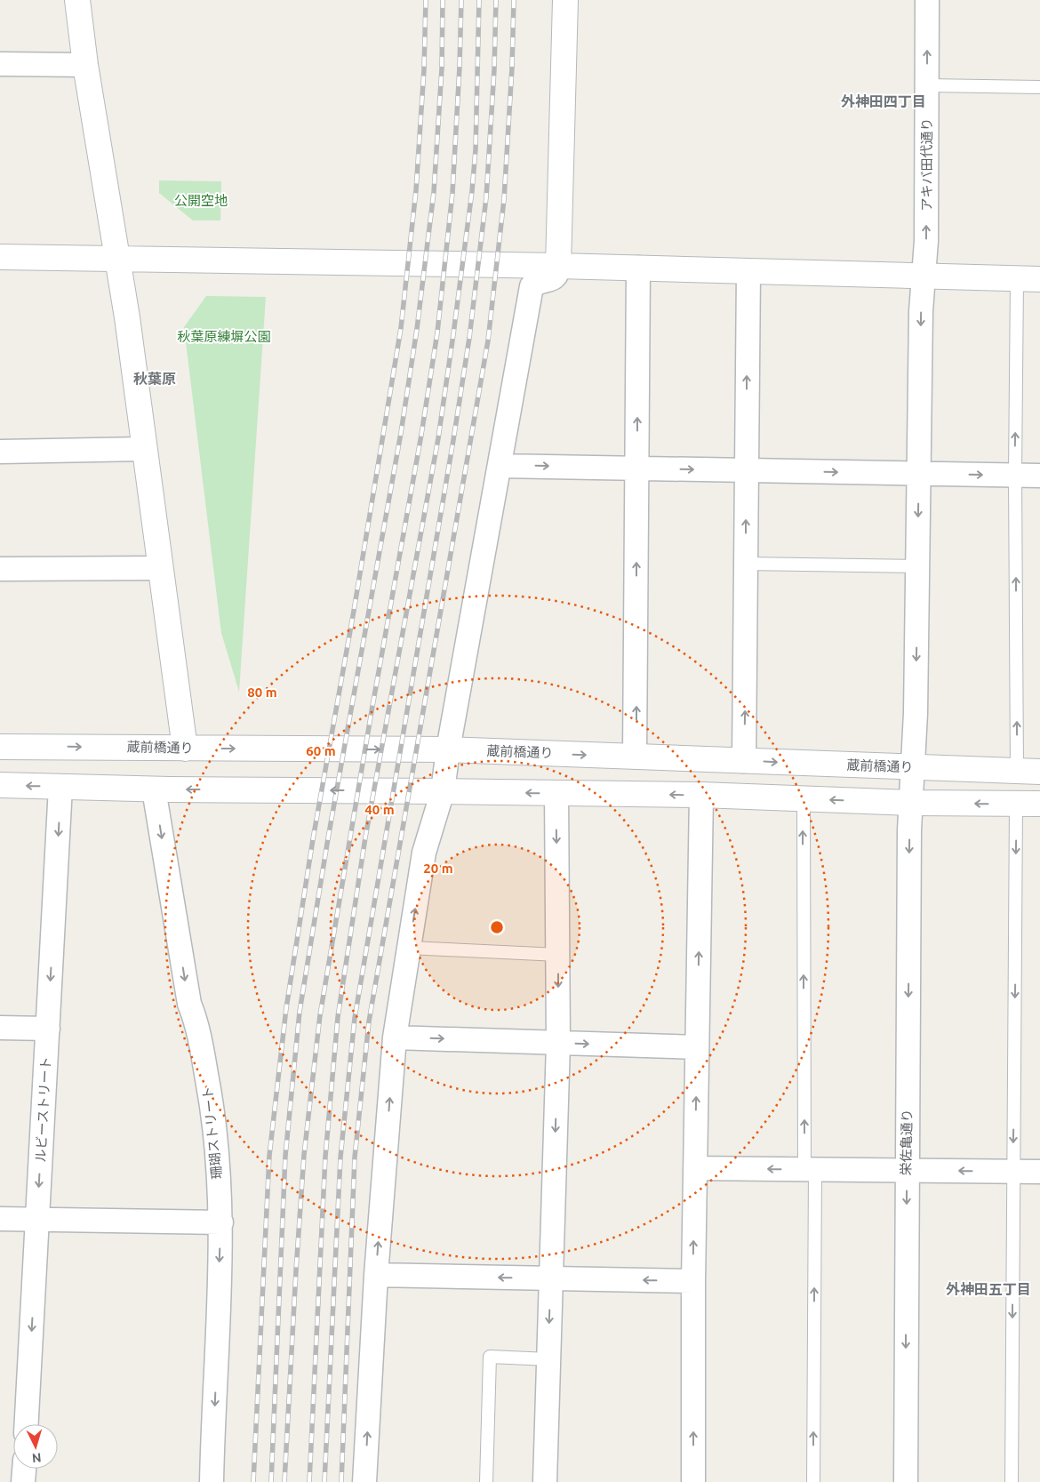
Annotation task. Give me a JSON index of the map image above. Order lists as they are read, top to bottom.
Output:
{
  "streets": {
    "street": [
      "アキバ田代通り",
      "蔵前橋通り",
      "ルビーストリート",
      "珊瑚ストリート",
      "栄佐亀通り"
    ]
  },
  "crossings": [
    ["アキバ田代通り", "栄佐亀通り"],
    ["蔵前橋通り", "栄佐亀通り"]
  ],
  "one_way": ["ルビーストリート", "栄佐亀通り"],
  "districts": ["外神田四丁目", "秋葉原", "外神田五丁目"],
  "parks": ["公開空地", "秋葉原練塀公園"],
  "north": "bottom",
  "rings": [
    "80 m",
    "60 m",
    "40 m",
    "20 m"
  ]
}
